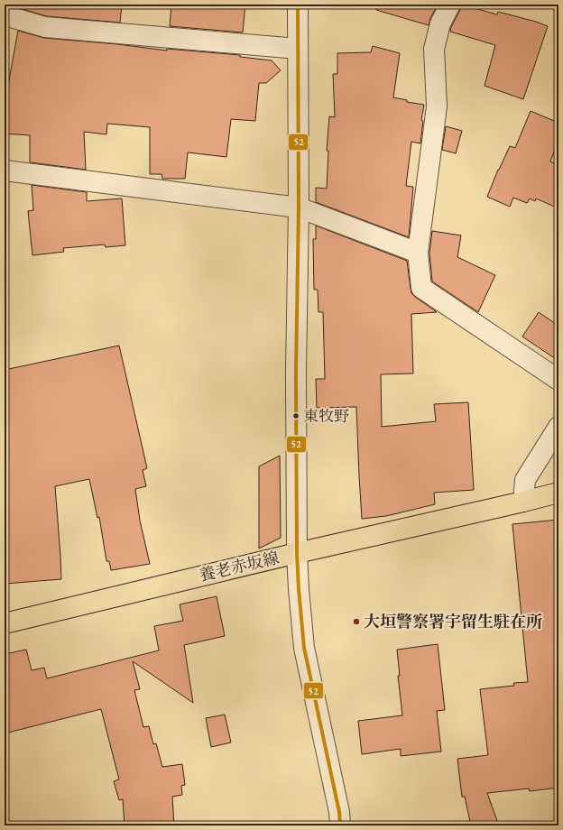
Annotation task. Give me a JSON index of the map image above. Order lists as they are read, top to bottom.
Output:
{
  "streets": {
    "main road": ["養老赤坂線"]
  },
  "places": ["東牧野", "大垣警察署宇留生駐在所"],
  "lines": ["transit line 52"]
}
